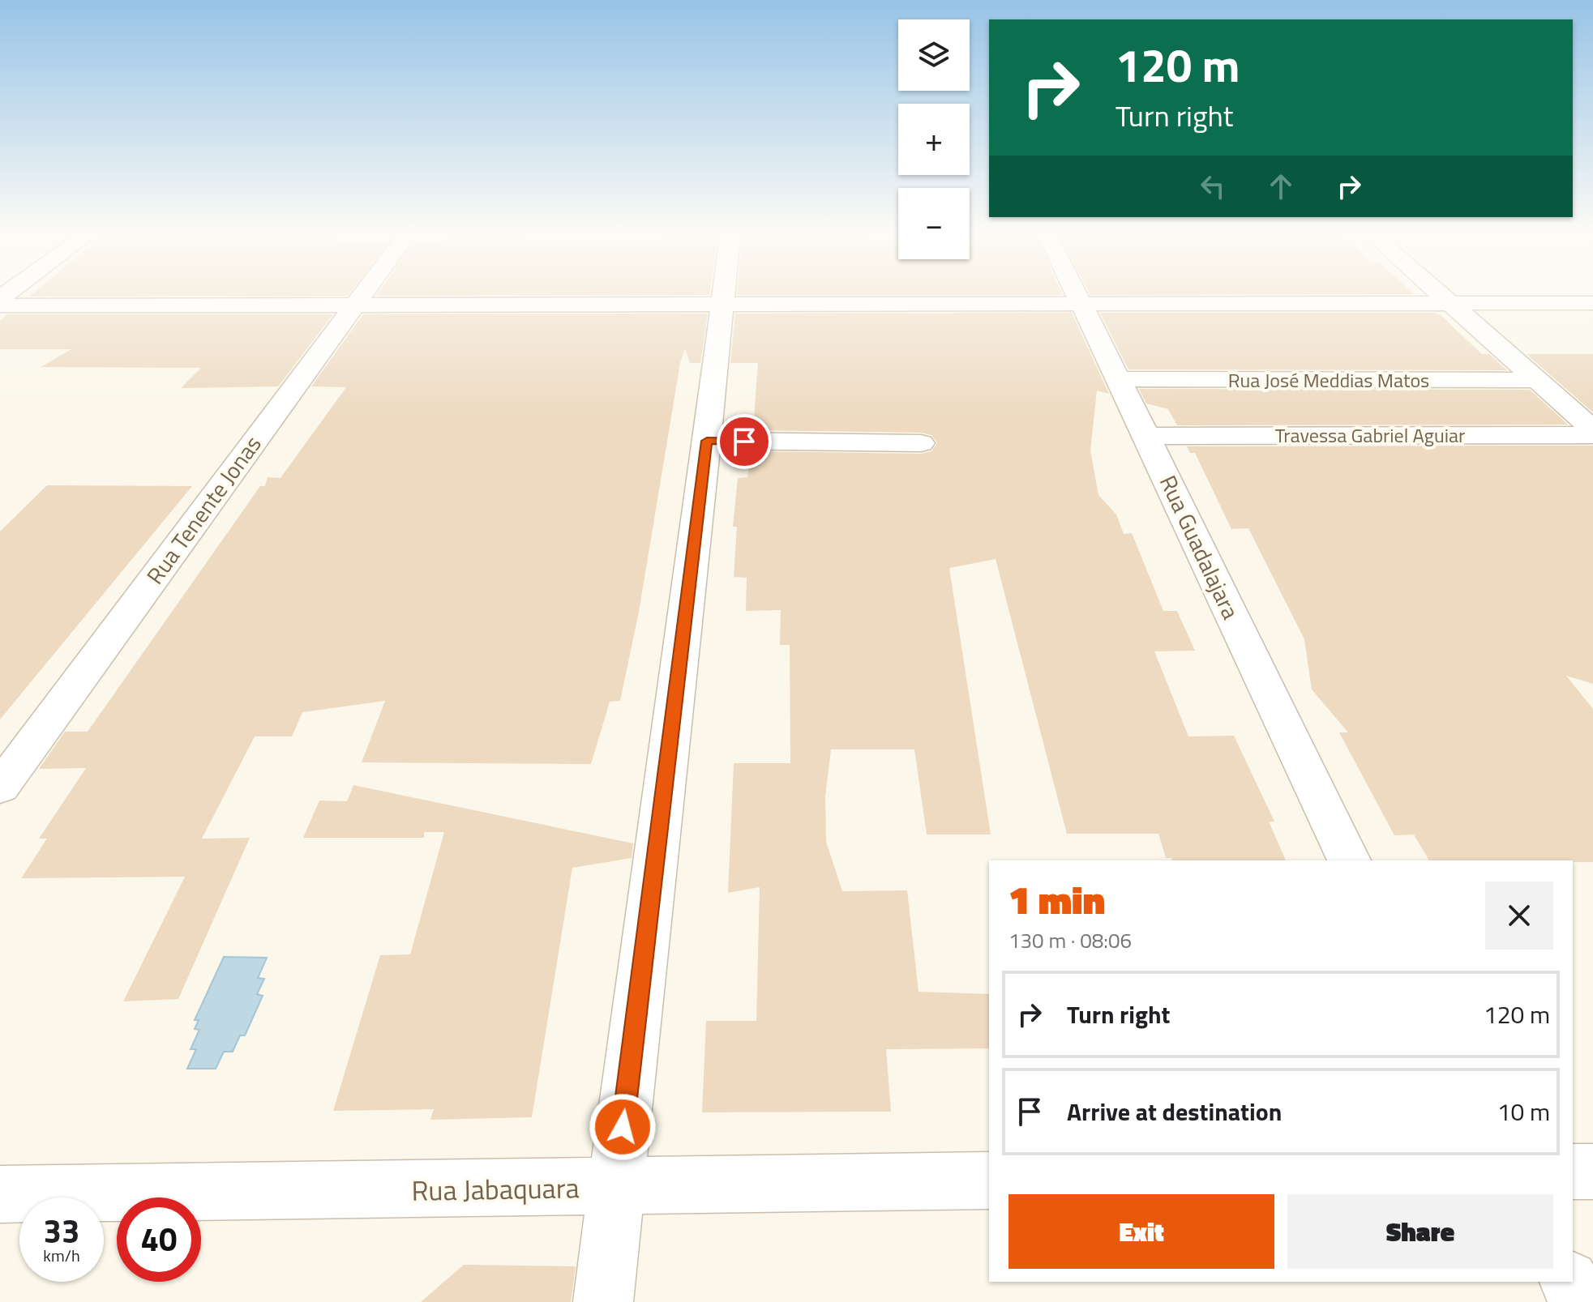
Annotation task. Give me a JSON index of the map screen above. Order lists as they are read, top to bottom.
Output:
{
  "streets": {
    "street": [
      "Rua José Meddias Matos",
      "Travessa Gabriel Aguiar",
      "Rua Tenente Jonas",
      "Rua Guadalajara",
      "Rua Jabaquara"
    ]
  },
  "crossings": [
    ["Rua José Meddias Matos", "Rua Guadalajara"],
    ["Travessa Gabriel Aguiar", "Rua Guadalajara"]
  ],
  "page": {
    "map_buttons": ["+", "−"],
    "turn": ["120 m", "Turn right"],
    "heading": ["1 min", "130 m · 08:06"],
    "list": [
      {
        "name": "Turn right",
        "value": "120 m"
      },
      {
        "name": "Arrive at destination",
        "value": "10 m"
      }
    ],
    "buttons": ["Exit", "Share"],
    "speed": "33 km/h",
    "limit": "40"
  }
}
